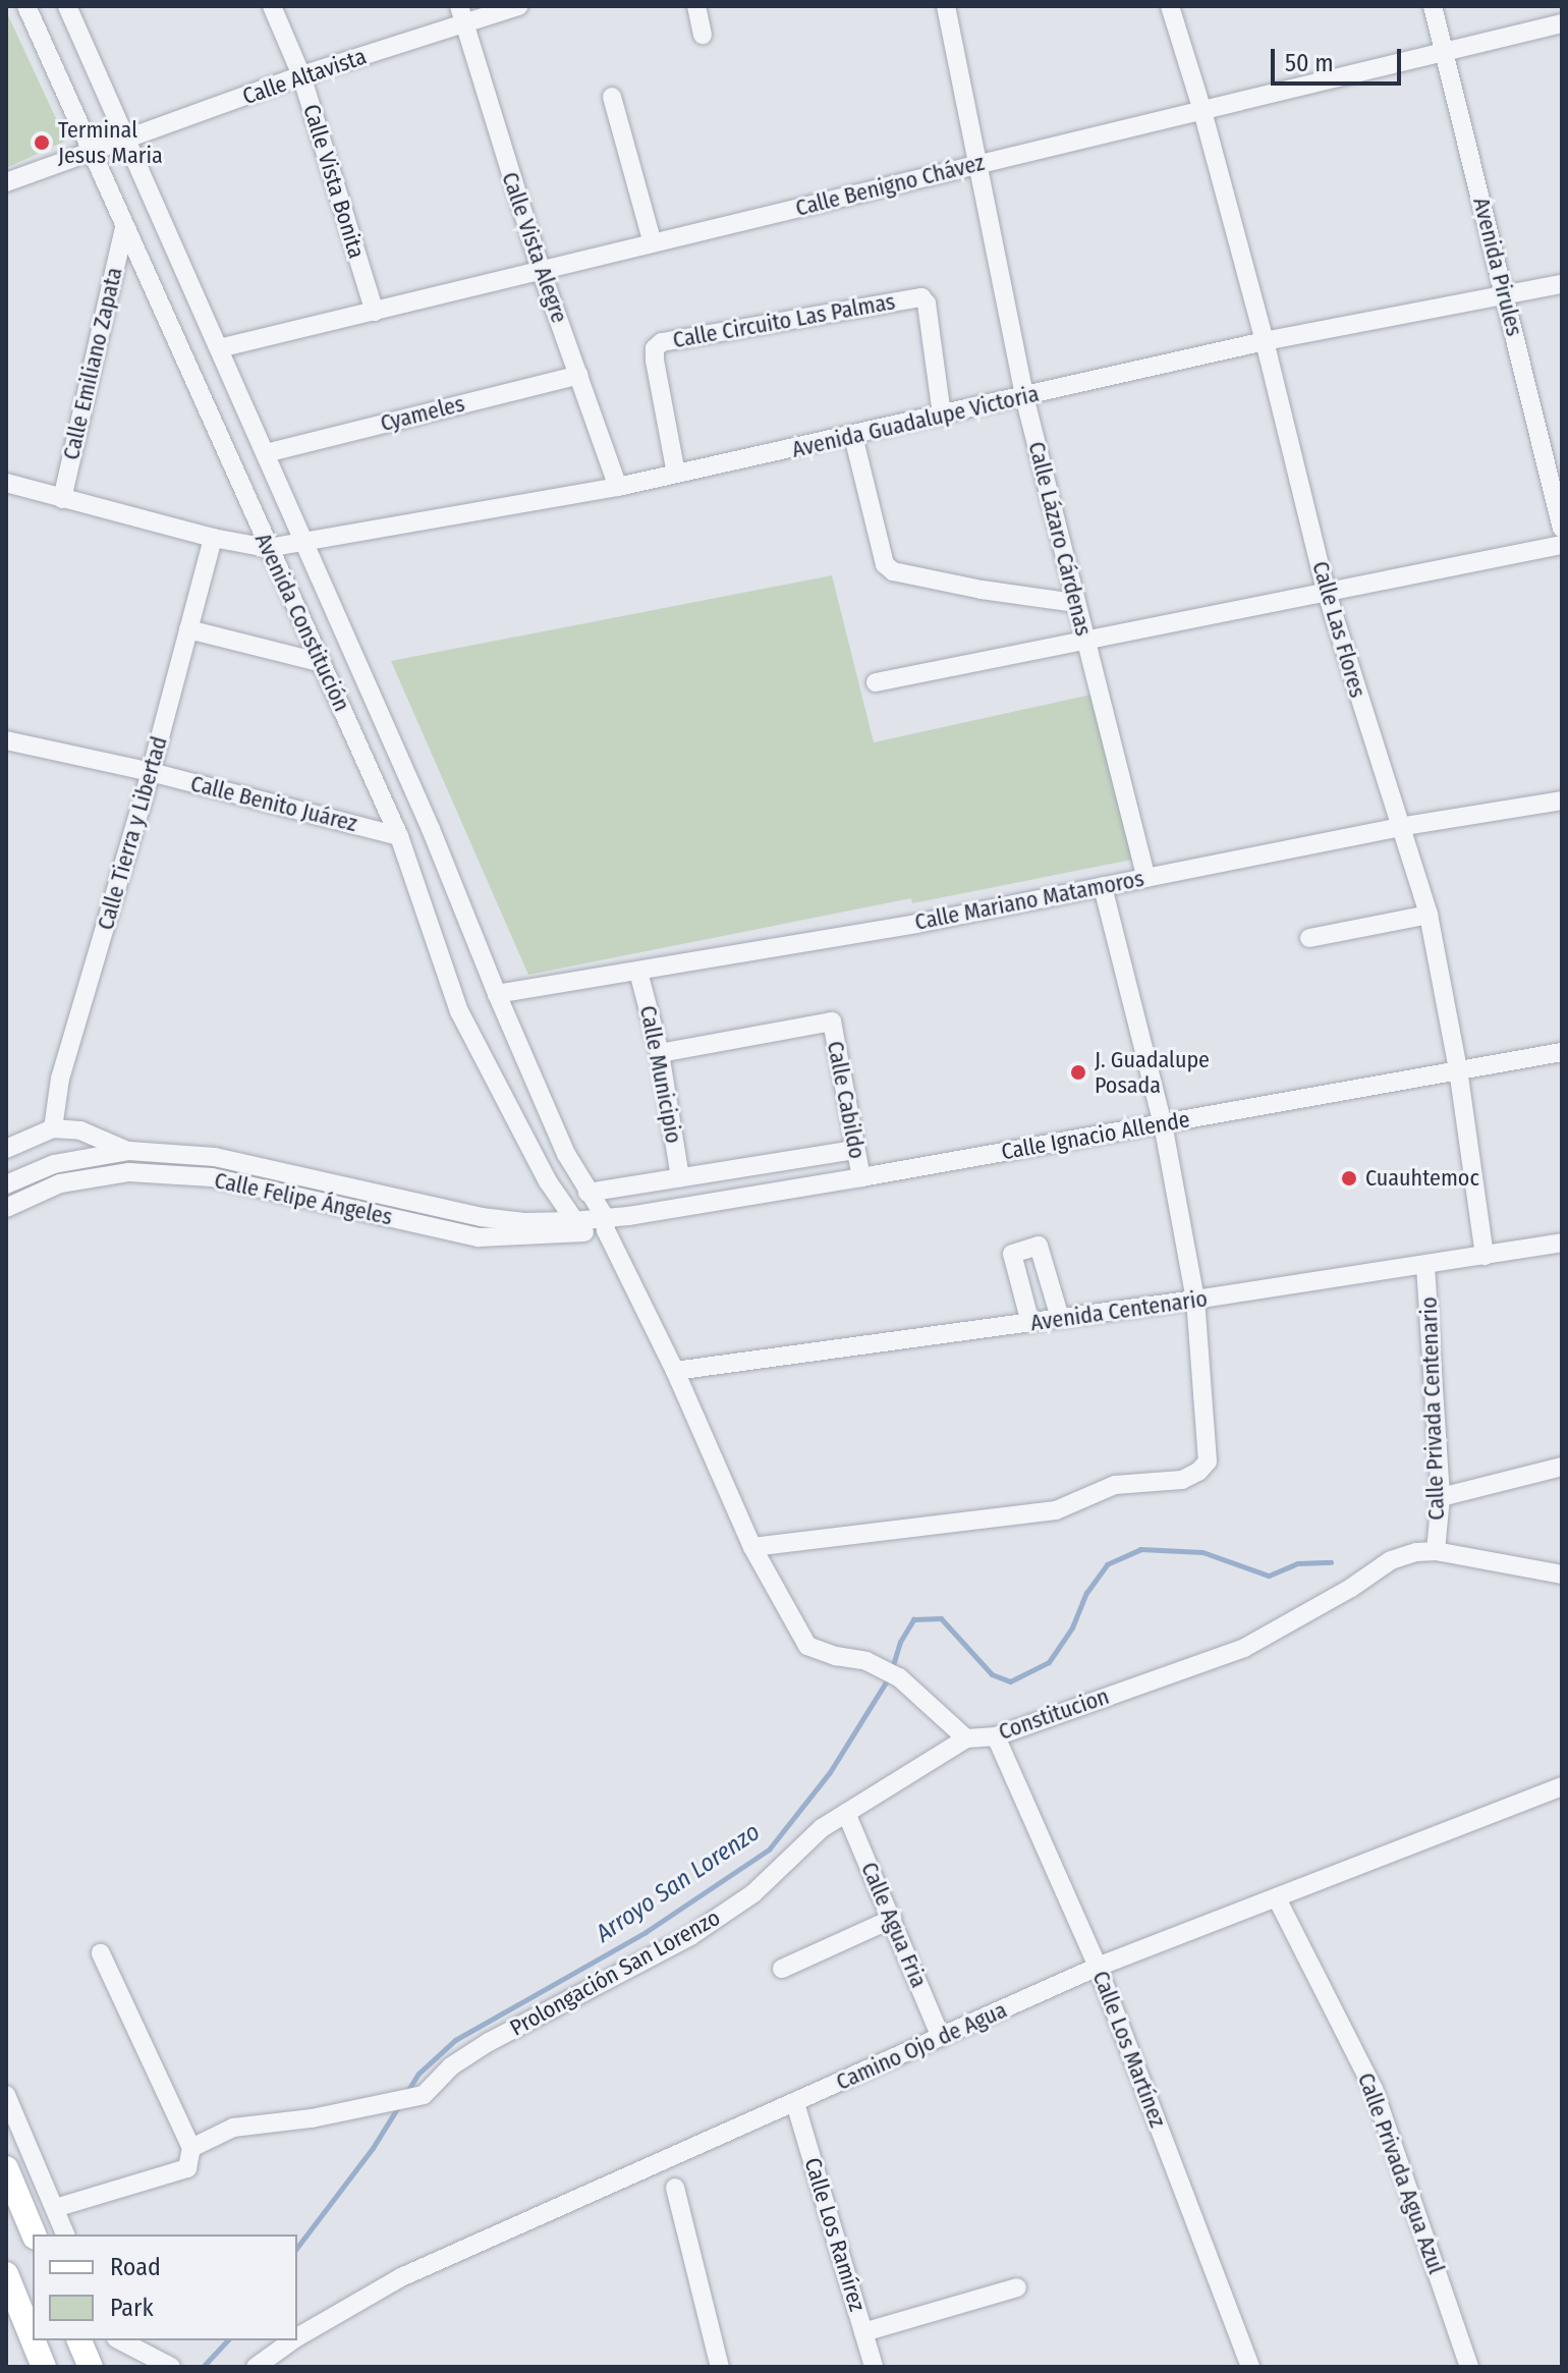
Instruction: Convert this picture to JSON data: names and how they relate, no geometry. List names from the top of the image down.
{
  "streets": {
    "street": [
      "Calle Altavista",
      "Calle Vista Bonita",
      "Calle Benigno Chávez",
      "Calle Vista Alegre",
      "Avenida Pirules",
      "Calle Circuito Las Palmas",
      "Calle Emiliano Zapata",
      "Cyameles",
      "Avenida Guadalupe Victoria",
      "Calle Lázaro Cárdenas",
      "Avenida Constitución",
      "Calle Las Flores",
      "Calle Benito Juárez",
      "Calle Tierra y Libertad",
      "Calle Mariano Matamoros",
      "Calle Municipio",
      "Calle Cabildo",
      "Calle Ignacio Allende",
      "Calle Felipe Ángeles",
      "Avenida Centenario",
      "Calle Privada Centenario",
      "Constitucion",
      "Calle Agua Fria",
      "Prolongación San Lorenzo",
      "Camino Ojo de Agua",
      "Calle Los Martínez",
      "Calle Privada Agua Azul",
      "Calle Los Ramírez"
    ]
  },
  "crossings": [
    ["Calle Altavista", "Calle Vista Bonita"],
    ["Calle Altavista", "Calle Vista Alegre"],
    ["Calle Altavista", "Avenida Constitución"],
    ["Calle Vista Bonita", "Calle Benigno Chávez"],
    ["Calle Benigno Chávez", "Calle Vista Alegre"],
    ["Calle Benigno Chávez", "Avenida Pirules"],
    ["Calle Benigno Chávez", "Calle Lázaro Cárdenas"],
    ["Calle Benigno Chávez", "Avenida Constitución"],
    ["Calle Benigno Chávez", "Calle Las Flores"],
    ["Calle Vista Alegre", "Cyameles"],
    ["Calle Vista Alegre", "Avenida Guadalupe Victoria"],
    ["Avenida Pirules", "Avenida Guadalupe Victoria"],
    ["Calle Circuito Las Palmas", "Avenida Guadalupe Victoria"],
    ["Calle Emiliano Zapata", "Avenida Guadalupe Victoria"],
    ["Calle Emiliano Zapata", "Avenida Constitución"],
    ["Cyameles", "Avenida Constitución"],
    ["Avenida Guadalupe Victoria", "Calle Lázaro Cárdenas"],
    ["Avenida Guadalupe Victoria", "Avenida Constitución"],
    ["Avenida Guadalupe Victoria", "Calle Las Flores"],
    ["Avenida Guadalupe Victoria", "Calle Tierra y Libertad"],
    ["Calle Lázaro Cárdenas", "Calle Mariano Matamoros"],
    ["Avenida Constitución", "Calle Benito Juárez"],
    ["Avenida Constitución", "Calle Mariano Matamoros"],
    ["Avenida Constitución", "Calle Ignacio Allende"],
    ["Avenida Constitución", "Calle Felipe Ángeles"],
    ["Avenida Constitución", "Constitucion"],
    ["Calle Las Flores", "Calle Mariano Matamoros"],
    ["Calle Las Flores", "Calle Ignacio Allende"],
    ["Calle Las Flores", "Avenida Centenario"],
    ["Calle Benito Juárez", "Calle Tierra y Libertad"],
    ["Calle Mariano Matamoros", "Calle Municipio"],
    ["Calle Municipio", "Calle Cabildo"],
    ["Calle Cabildo", "Calle Ignacio Allende"],
    ["Calle Ignacio Allende", "Calle Felipe Ángeles"],
    ["Calle Ignacio Allende", "Constitucion"],
    ["Calle Felipe Ángeles", "Constitucion"],
    ["Avenida Centenario", "Calle Privada Centenario"],
    ["Avenida Centenario", "Constitucion"],
    ["Calle Privada Centenario", "Constitucion"],
    ["Constitucion", "Prolongación San Lorenzo"],
    ["Constitucion", "Calle Los Martínez"],
    ["Calle Agua Fria", "Prolongación San Lorenzo"],
    ["Calle Agua Fria", "Camino Ojo de Agua"],
    ["Camino Ojo de Agua", "Calle Los Martínez"],
    ["Camino Ojo de Agua", "Calle Privada Agua Azul"],
    ["Camino Ojo de Agua", "Calle Los Ramírez"]
  ],
  "water": ["Arroyo San Lorenzo"],
  "places": ["Terminal Jesus Maria", "J. Guadalupe Posada", "Cuauhtemoc"],
  "legend": ["Road", "Park"],
  "scale_bar": "50 m"
}
